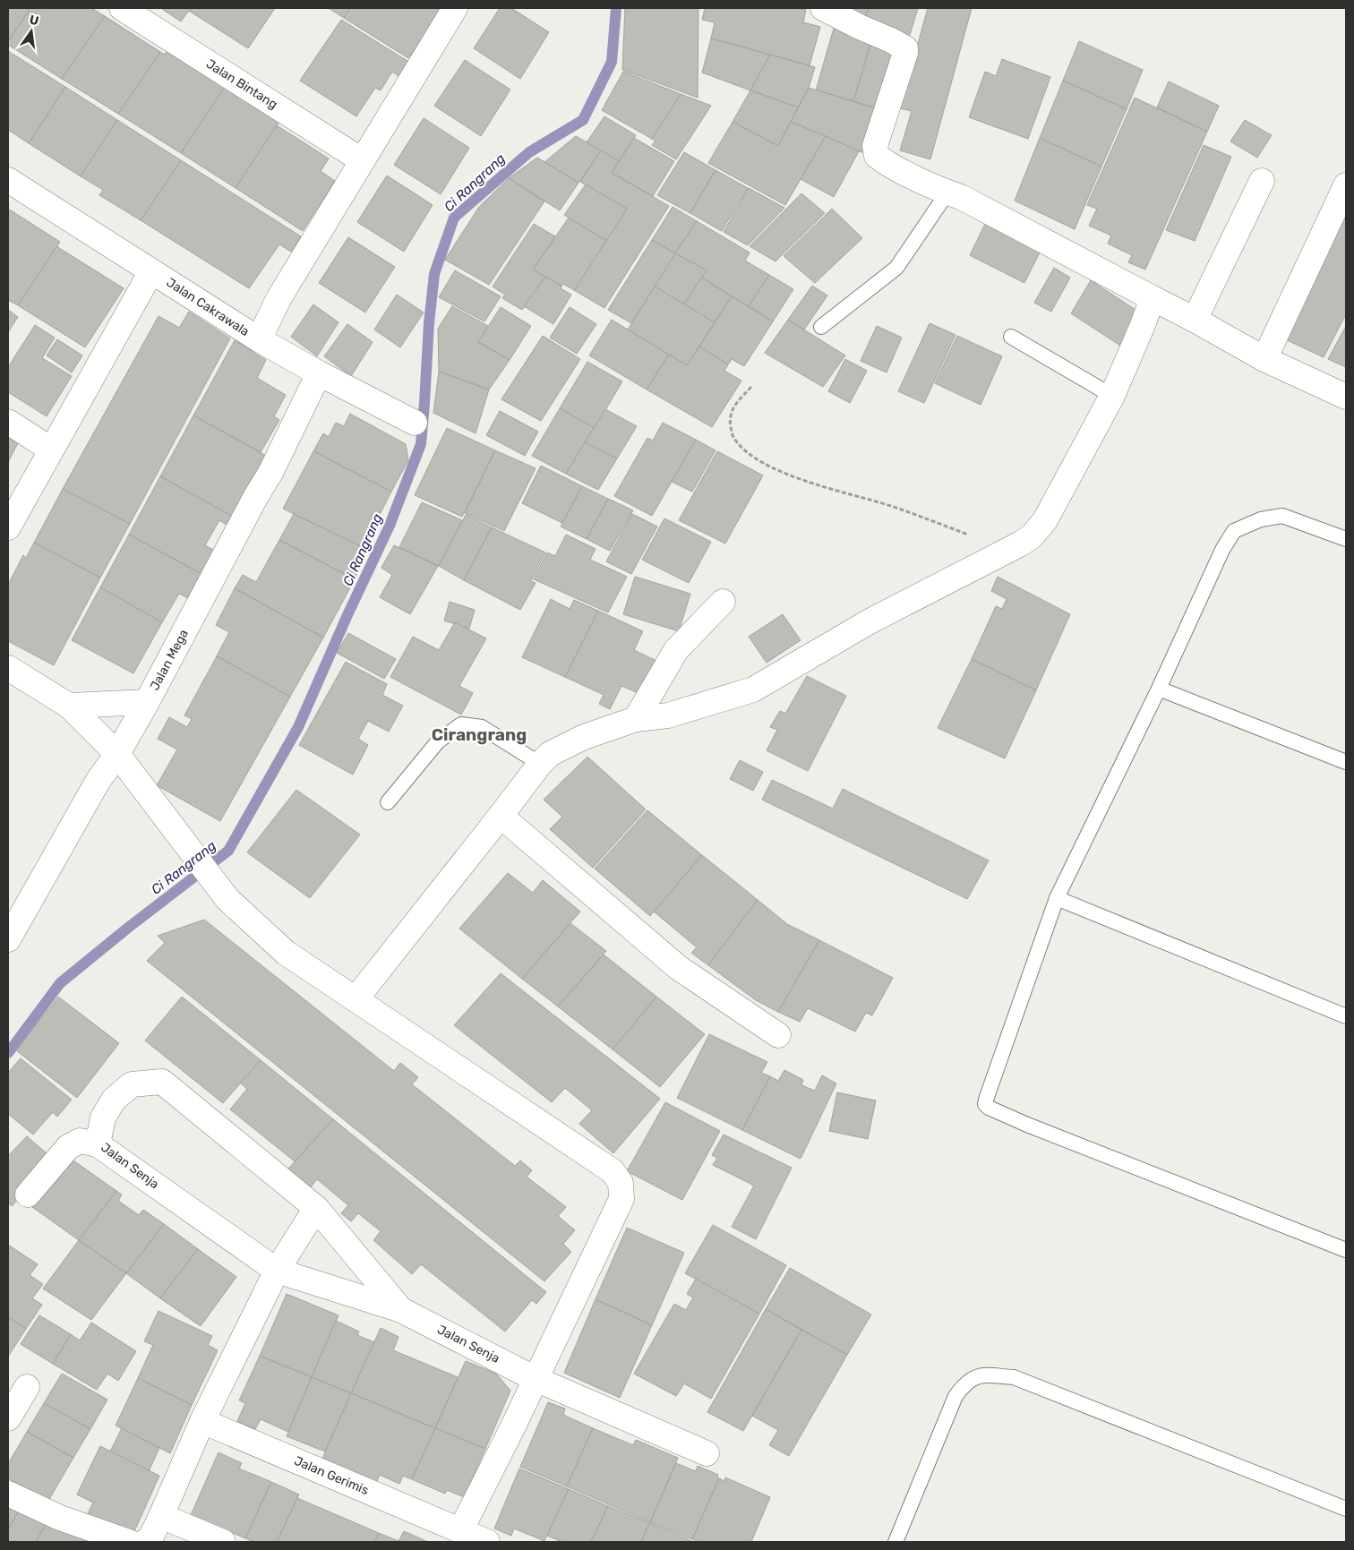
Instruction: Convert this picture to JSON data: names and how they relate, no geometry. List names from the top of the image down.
{
  "streets": {
    "street": [
      "Jalan Bintang",
      "Jalan Cakrawala",
      "Jalan Mega",
      "Jalan Senja",
      "Jalan Gerimis"
    ]
  },
  "crossings": [
    ["Jalan Cakrawala", "Jalan Mega"]
  ],
  "districts": ["Cirangrang"],
  "water": ["Ci Rangrang"],
  "north": "top"
}
